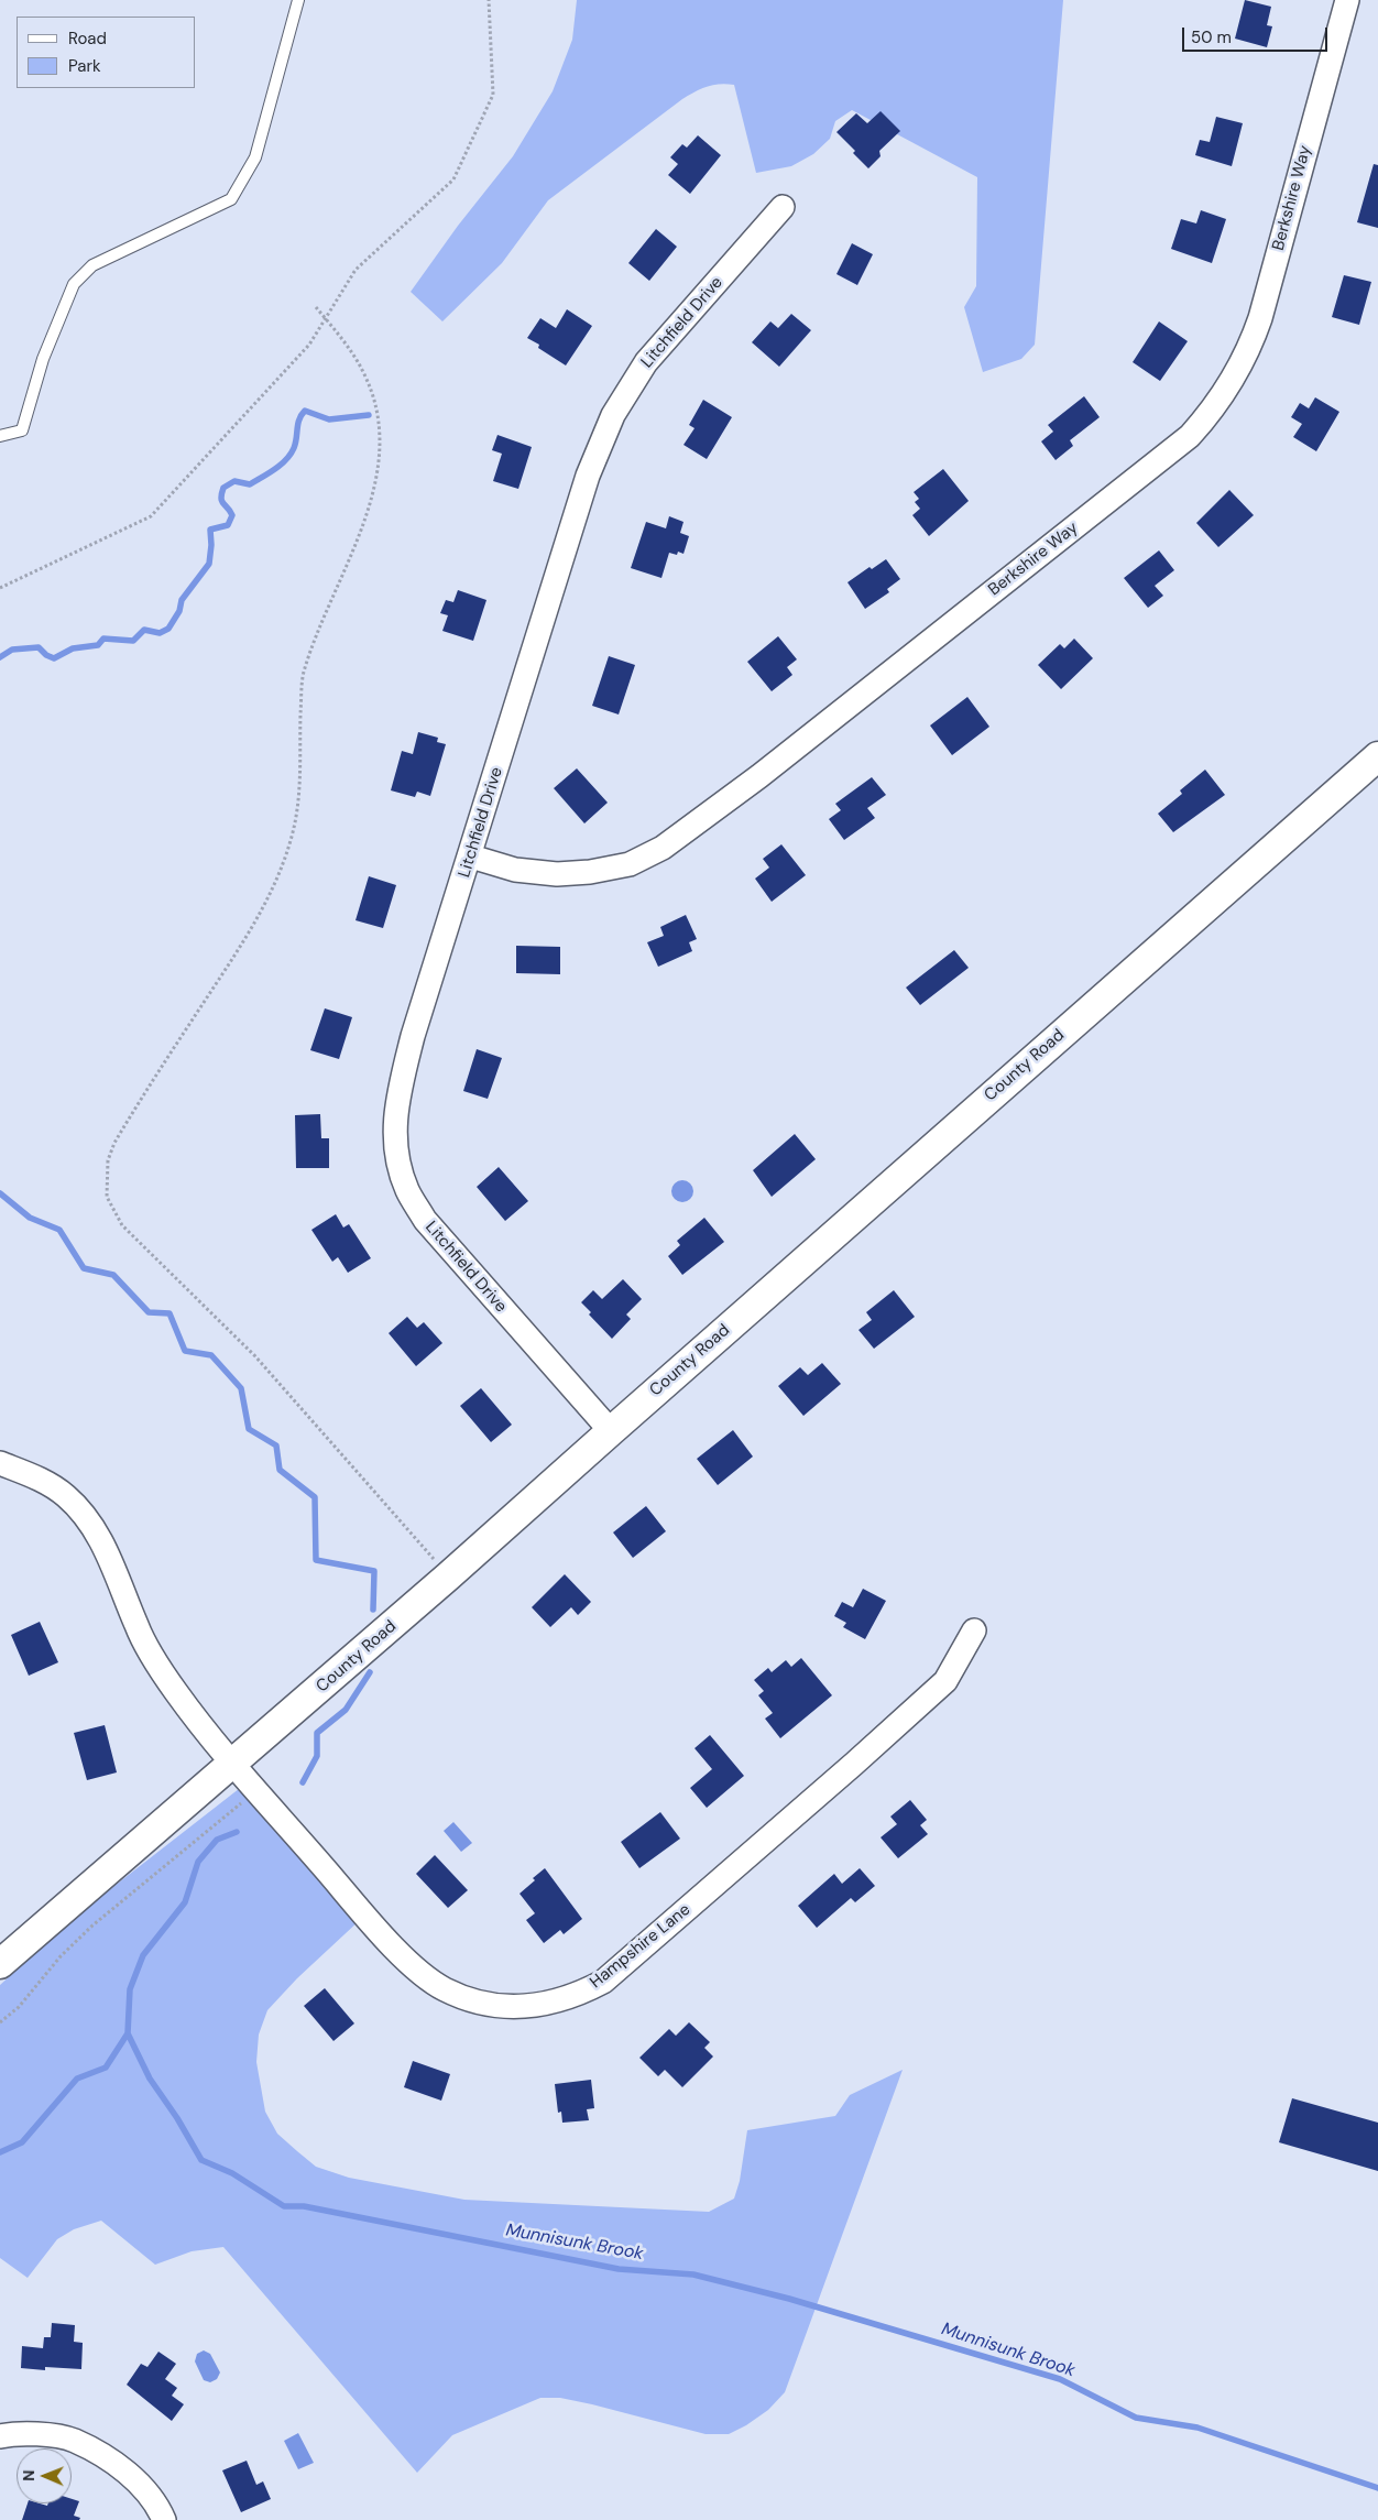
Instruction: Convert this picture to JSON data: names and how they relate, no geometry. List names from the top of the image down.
{
  "streets": {
    "street": [
      "Berkshire Way",
      "Litchfield Drive",
      "County Road",
      "Hampshire Lane"
    ]
  },
  "crossings": [
    ["Berkshire Way", "Litchfield Drive"],
    ["Litchfield Drive", "County Road"],
    ["County Road", "Hampshire Lane"]
  ],
  "water": ["Munnisunk Brook"],
  "legend": ["Road", "Park"],
  "scale_bar": "50 m",
  "north": "left"
}
